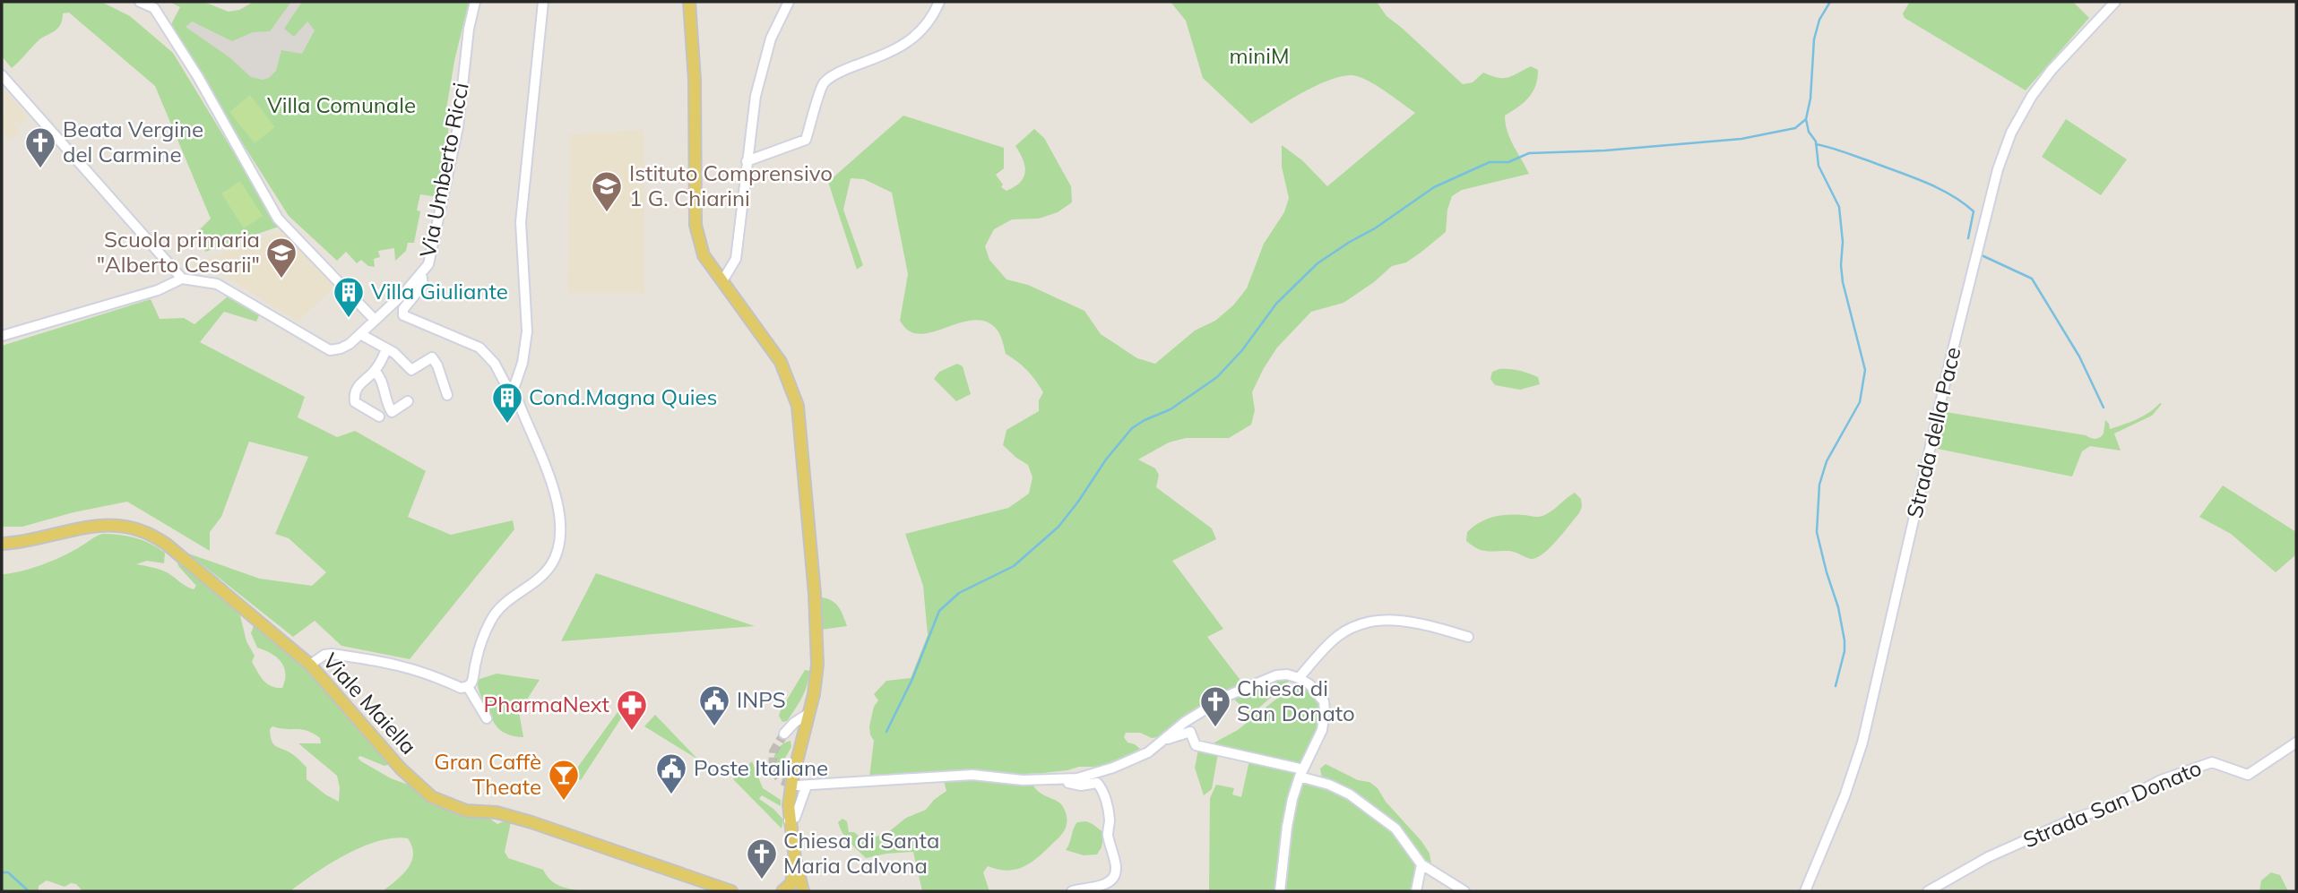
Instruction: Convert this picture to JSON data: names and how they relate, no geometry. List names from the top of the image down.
{
  "streets": {
    "main road": ["Viale Maiella"],
    "street": ["Via Umberto Ricci", "Strada della Pace", "Strada San Donato"]
  },
  "parks": ["miniM", "Villa Comunale"],
  "places": {
    "church": ["Beata Vergine del Carmine", "Chiesa di San Donato", "Chiesa di Santa Maria Calvona"],
    "school or university": ["Istituto Comprensivo 1 G. Chiarini", "Scuola primaria \"Alberto Cesarii\""],
    "building": ["Villa Giuliante", "Cond.Magna Quies"],
    "public building": ["INPS", "Poste Italiane"],
    "pharmacy": ["PharmaNext"],
    "bar": ["Gran Caffè Theate"]
  }
}
